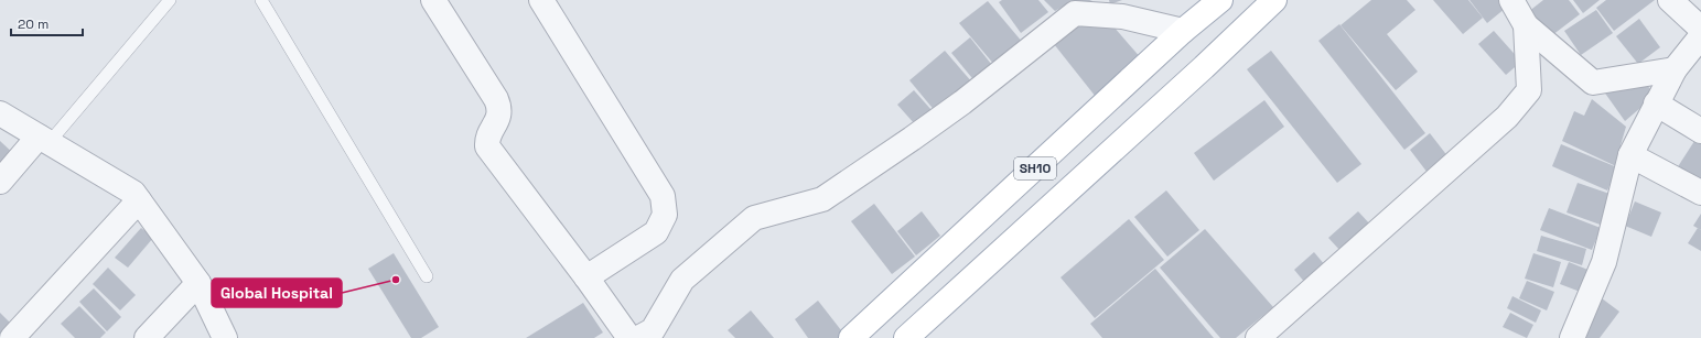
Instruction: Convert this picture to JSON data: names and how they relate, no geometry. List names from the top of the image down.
{
  "streets": {
    "main road": ["SH10"]
  },
  "places": ["Global Hospital"],
  "scale_bar": "20 m"
}
